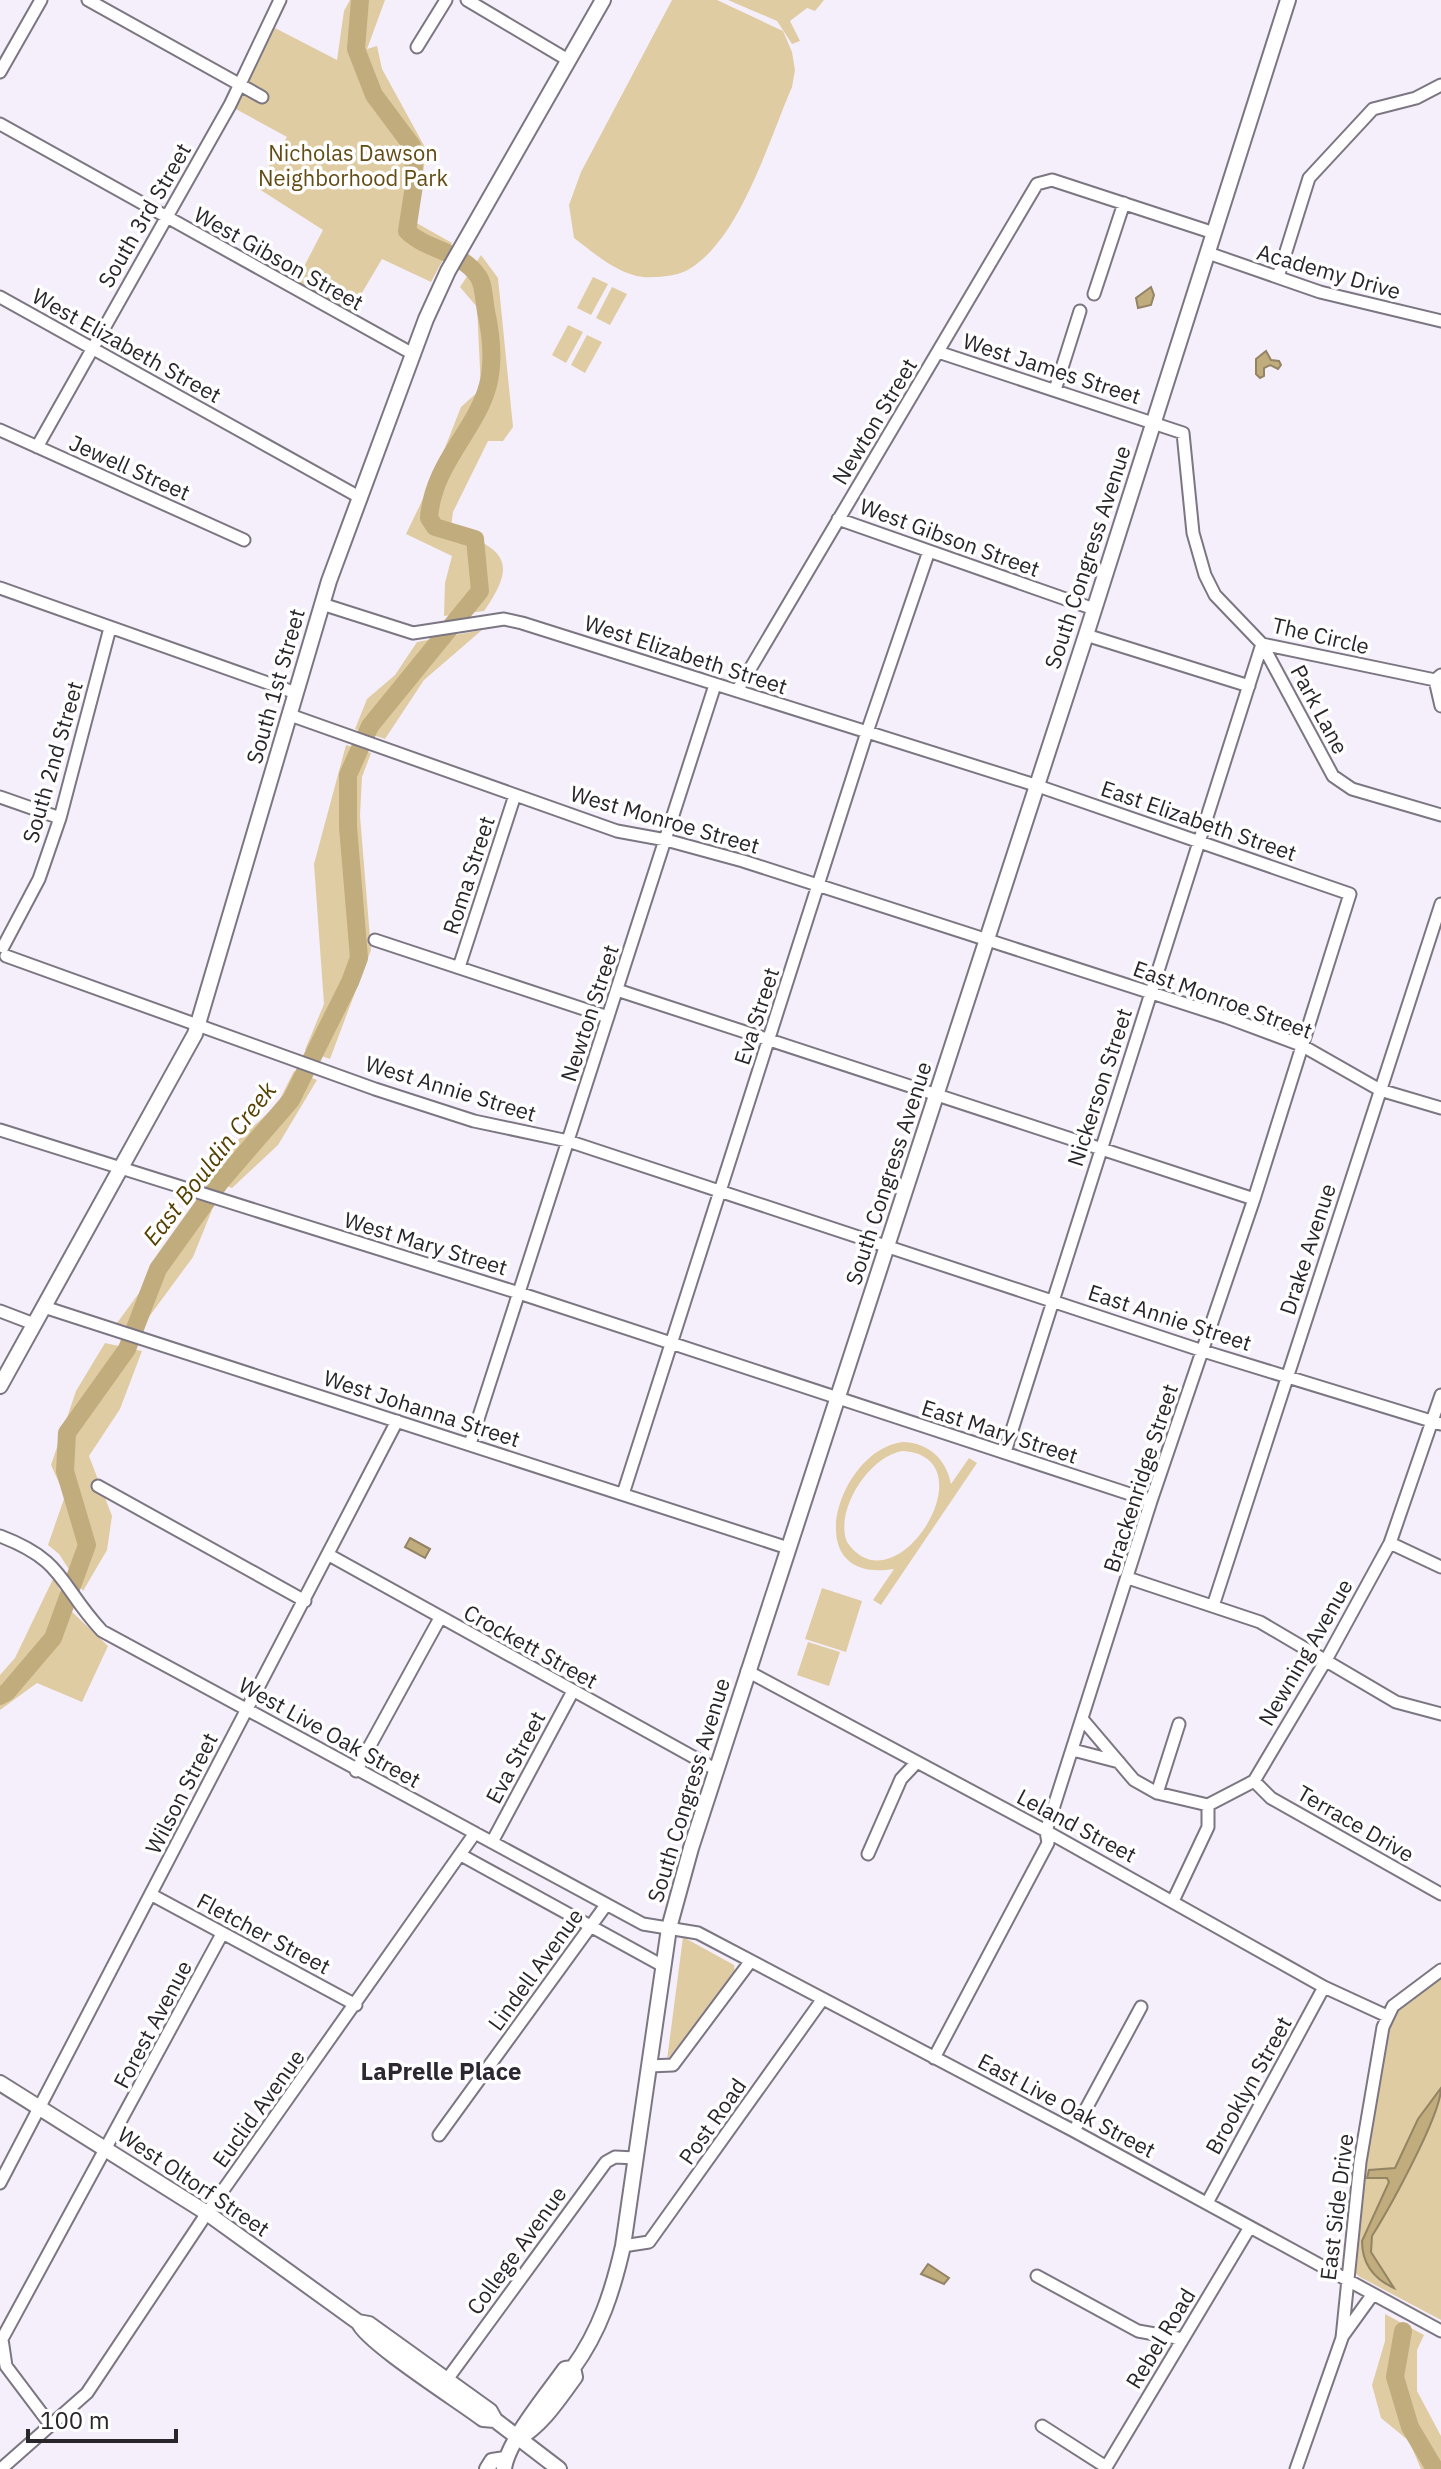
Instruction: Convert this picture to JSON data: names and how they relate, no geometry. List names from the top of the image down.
{
  "streets": {
    "main road": ["South Congress Avenue", "South 1st Street", "West Oltorf Street"],
    "street": [
      "South 3rd Street",
      "West Gibson Street",
      "Academy Drive",
      "West Elizabeth Street",
      "West James Street",
      "Newton Street",
      "Jewell Street",
      "The Circle",
      "Park Lane",
      "South 2nd Street",
      "West Monroe Street",
      "East Elizabeth Street",
      "Roma Street",
      "East Monroe Street",
      "Eva Street",
      "Nickerson Street",
      "West Annie Street",
      "West Mary Street",
      "Drake Avenue",
      "East Annie Street",
      "West Johanna Street",
      "East Mary Street",
      "Brackenridge Street",
      "Crockett Street",
      "Newning Avenue",
      "West Live Oak Street",
      "Wilson Street",
      "Terrace Drive",
      "Leland Street",
      "Fletcher Street",
      "Lindell Avenue",
      "Forest Avenue",
      "Brooklyn Street",
      "East Live Oak Street",
      "Euclid Avenue",
      "Post Road",
      "East Side Drive",
      "College Avenue",
      "Rebel Road"
    ]
  },
  "crossings": [
    ["South 3rd Street", "West Gibson Street"],
    ["South 3rd Street", "West Elizabeth Street"],
    ["South 3rd Street", "Jewell Street"],
    ["West Gibson Street", "Newton Street"],
    ["West Gibson Street", "South Congress Avenue"],
    ["West Gibson Street", "South 1st Street"],
    ["West Gibson Street", "Eva Street"],
    ["Academy Drive", "South Congress Avenue"],
    ["West Elizabeth Street", "Newton Street"],
    ["West Elizabeth Street", "South Congress Avenue"],
    ["West Elizabeth Street", "South 1st Street"],
    ["West Elizabeth Street", "East Elizabeth Street"],
    ["West Elizabeth Street", "Eva Street"],
    ["West James Street", "Newton Street"],
    ["West James Street", "South Congress Avenue"],
    ["West James Street", "The Circle"],
    ["Newton Street", "West Monroe Street"],
    ["Newton Street", "West Annie Street"],
    ["Newton Street", "West Mary Street"],
    ["Newton Street", "West Johanna Street"],
    ["South Congress Avenue", "The Circle"],
    ["South Congress Avenue", "West Monroe Street"],
    ["South Congress Avenue", "East Elizabeth Street"],
    ["South Congress Avenue", "East Monroe Street"],
    ["South Congress Avenue", "West Annie Street"],
    ["South Congress Avenue", "West Mary Street"],
    ["South Congress Avenue", "East Annie Street"],
    ["South Congress Avenue", "West Johanna Street"],
    ["South Congress Avenue", "East Mary Street"],
    ["South Congress Avenue", "Crockett Street"],
    ["South Congress Avenue", "West Live Oak Street"],
    ["South Congress Avenue", "Leland Street"],
    ["South Congress Avenue", "East Live Oak Street"],
    ["South Congress Avenue", "Post Road"],
    ["South Congress Avenue", "West Oltorf Street"],
    ["South Congress Avenue", "College Avenue"],
    ["The Circle", "Park Lane"],
    ["The Circle", "Nickerson Street"],
    ["South 1st Street", "West Monroe Street"],
    ["South 1st Street", "West Annie Street"],
    ["South 1st Street", "West Mary Street"],
    ["South 1st Street", "West Johanna Street"],
    ["Park Lane", "Nickerson Street"],
    ["South 2nd Street", "West Annie Street"],
    ["West Monroe Street", "Roma Street"],
    ["West Monroe Street", "East Monroe Street"],
    ["West Monroe Street", "Eva Street"],
    ["East Elizabeth Street", "Nickerson Street"],
    ["East Elizabeth Street", "Brackenridge Street"],
    ["East Monroe Street", "Nickerson Street"],
    ["East Monroe Street", "Drake Avenue"],
    ["East Monroe Street", "Brackenridge Street"],
    ["Eva Street", "West Annie Street"],
    ["Eva Street", "West Mary Street"],
    ["Eva Street", "West Johanna Street"],
    ["Eva Street", "Crockett Street"],
    ["Eva Street", "West Live Oak Street"],
    ["Nickerson Street", "East Annie Street"],
    ["Nickerson Street", "East Mary Street"],
    ["West Annie Street", "East Annie Street"],
    ["West Mary Street", "East Mary Street"],
    ["Drake Avenue", "East Annie Street"],
    ["East Annie Street", "Brackenridge Street"],
    ["East Annie Street", "Newning Avenue"],
    ["West Johanna Street", "Wilson Street"],
    ["East Mary Street", "Brackenridge Street"],
    ["Brackenridge Street", "Leland Street"],
    ["Brackenridge Street", "East Live Oak Street"],
    ["Crockett Street", "Wilson Street"],
    ["Newning Avenue", "Terrace Drive"],
    ["West Live Oak Street", "Wilson Street"],
    ["West Live Oak Street", "Lindell Avenue"],
    ["West Live Oak Street", "East Live Oak Street"],
    ["West Live Oak Street", "Euclid Avenue"],
    ["Wilson Street", "Fletcher Street"],
    ["Wilson Street", "West Oltorf Street"],
    ["Leland Street", "Brooklyn Street"],
    ["Leland Street", "East Side Drive"],
    ["Fletcher Street", "Forest Avenue"],
    ["Fletcher Street", "Euclid Avenue"],
    ["Forest Avenue", "Euclid Avenue"],
    ["Forest Avenue", "West Oltorf Street"],
    ["Brooklyn Street", "East Live Oak Street"],
    ["East Live Oak Street", "Post Road"],
    ["East Live Oak Street", "East Side Drive"],
    ["East Live Oak Street", "Rebel Road"],
    ["Euclid Avenue", "West Oltorf Street"],
    ["West Oltorf Street", "College Avenue"]
  ],
  "districts": ["LaPrelle Place"],
  "water": ["East Bouldin Creek"],
  "parks": ["Nicholas Dawson Neighborhood Park"],
  "scale_bar": "100 m"
}
